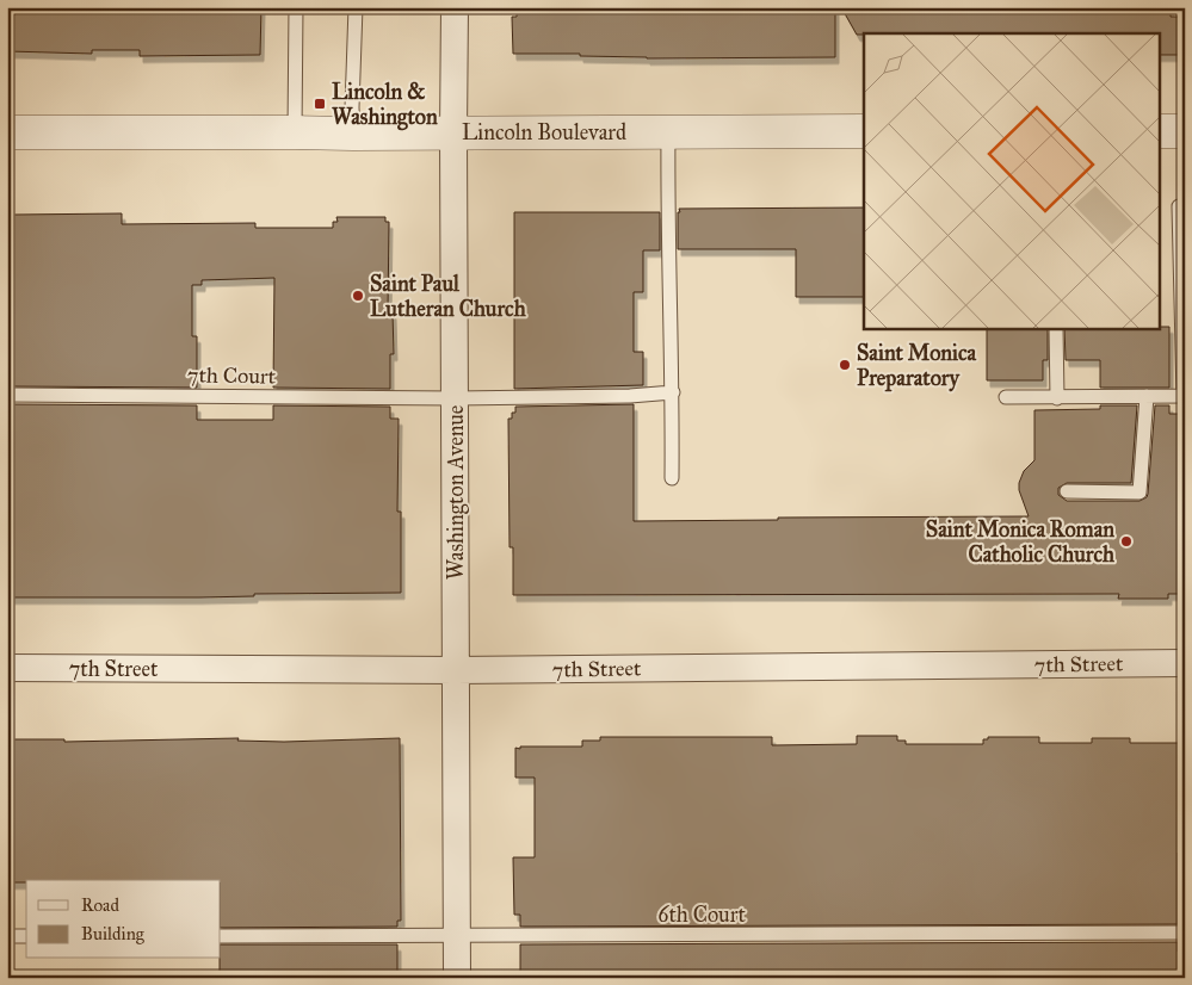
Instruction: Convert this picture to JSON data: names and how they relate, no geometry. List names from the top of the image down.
{
  "streets": {
    "street": ["Lincoln Boulevard", "Washington Avenue", "7th Street"],
    "lane": ["7th Court", "6th Court"]
  },
  "crossings": [
    ["Lincoln Boulevard", "Washington Avenue"],
    ["7th Court", "Washington Avenue"],
    ["Washington Avenue", "7th Street"],
    ["Washington Avenue", "6th Court"]
  ],
  "places": {
    "transit": ["Lincoln & Washington"],
    "other": ["Saint Paul Lutheran Church", "Saint Monica Preparatory", "Saint Monica Roman Catholic Church"]
  },
  "legend": ["Road", "Building"]
}
